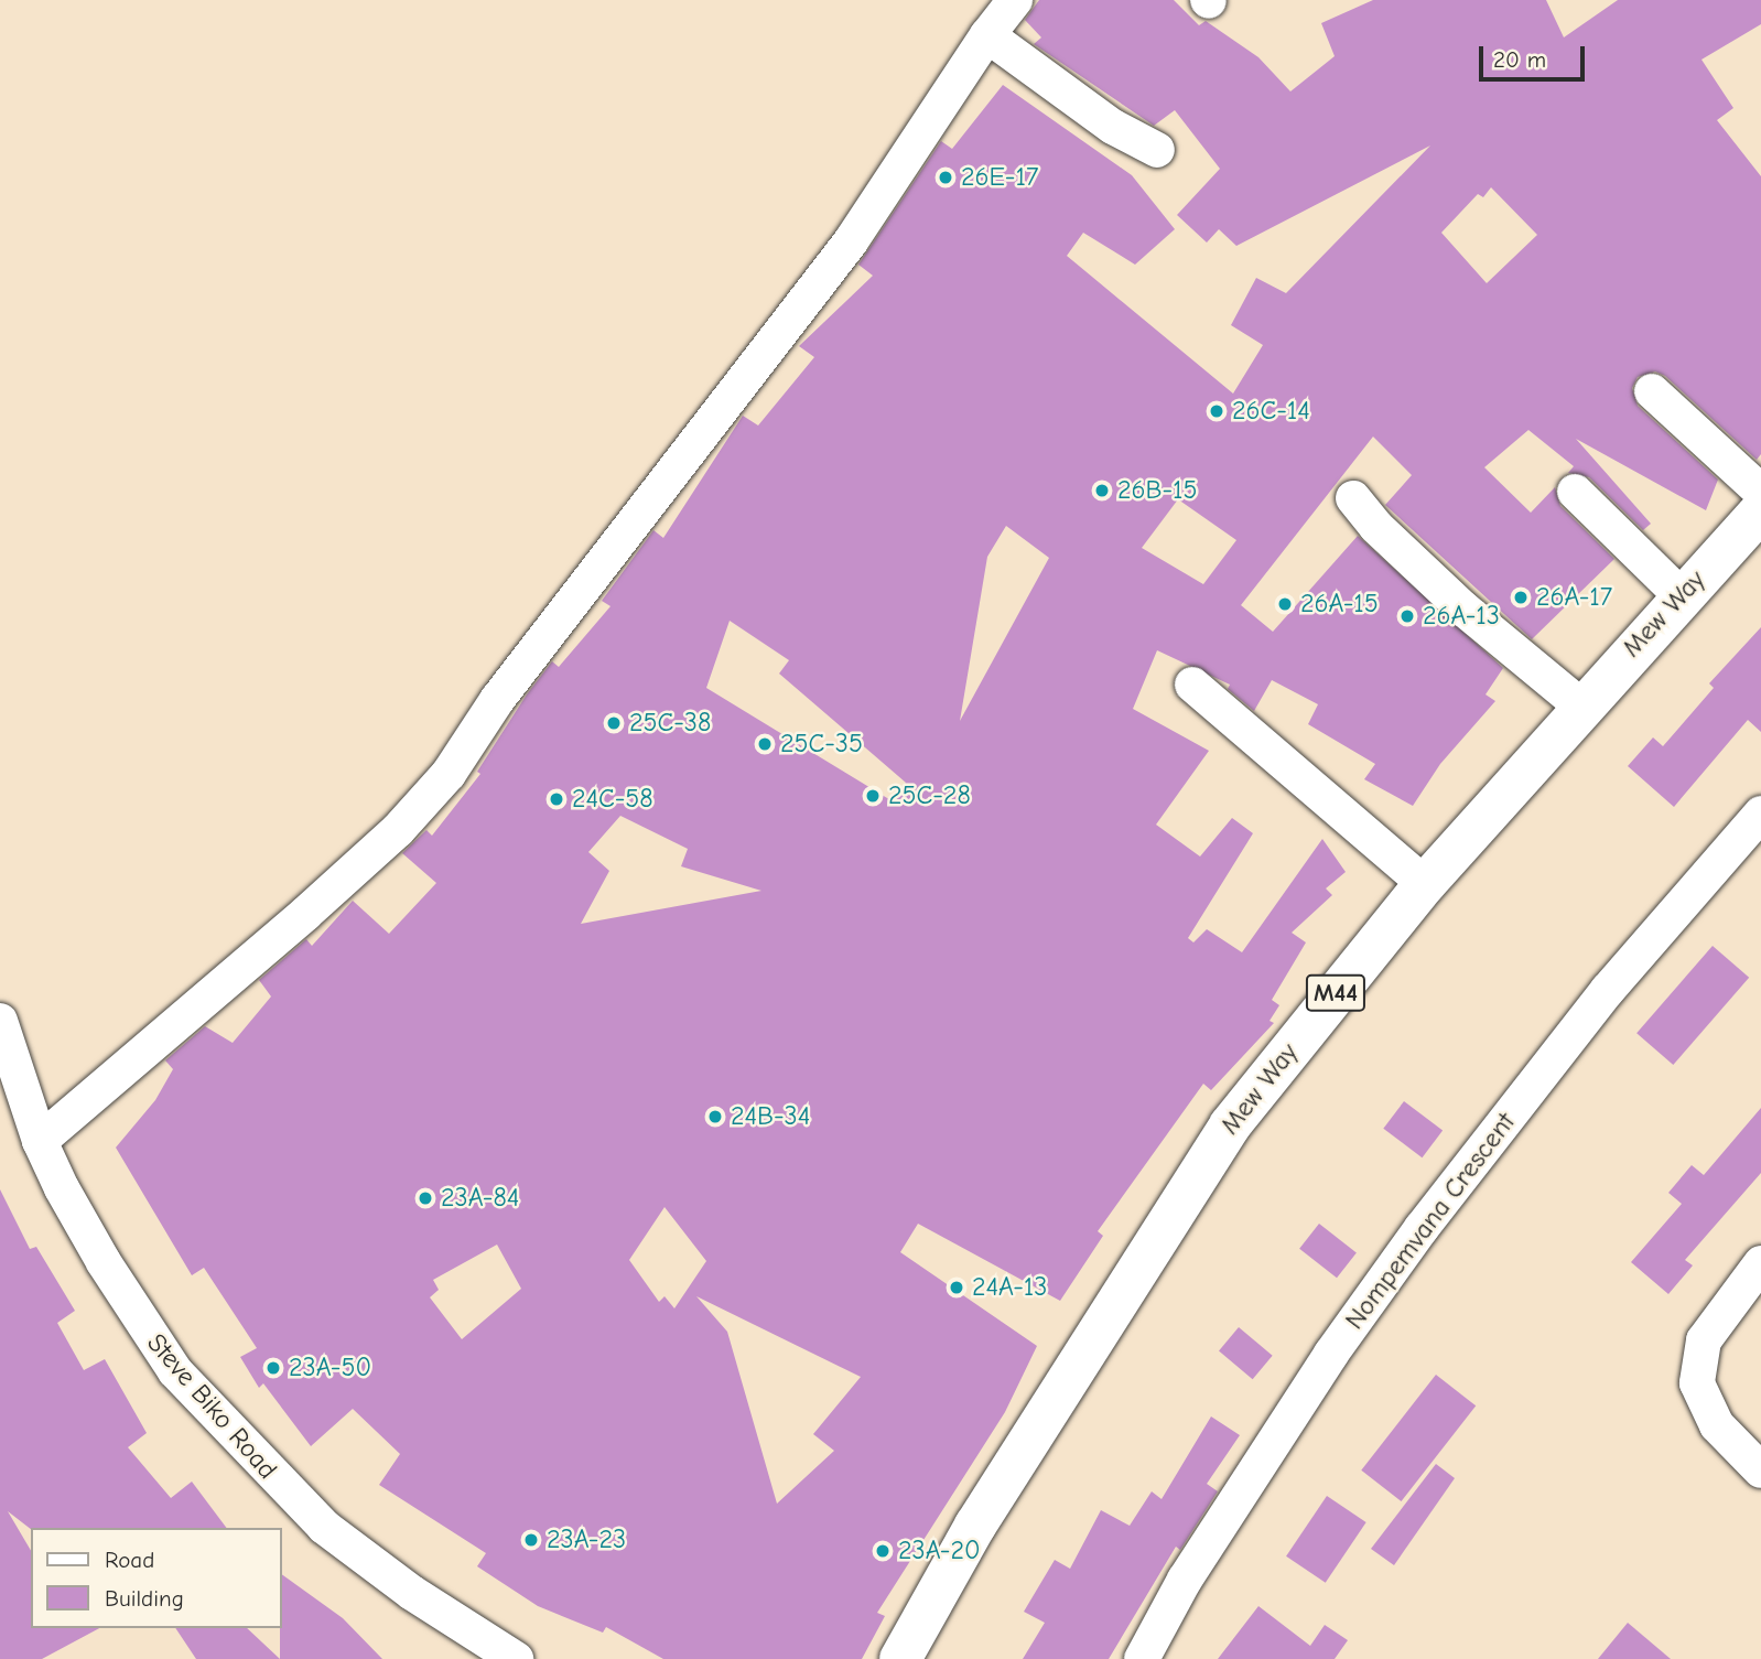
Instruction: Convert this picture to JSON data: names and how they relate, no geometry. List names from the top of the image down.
{
  "streets": {
    "main road": ["Mew Way", "M44"],
    "street": ["Nompemvana Crescent", "Steve Biko Road"]
  },
  "places": [
    "26E-17",
    "26C-14",
    "26B-15",
    "26A-17",
    "26A-15",
    "26A-13",
    "25C-38",
    "25C-35",
    "25C-28",
    "24C-58",
    "24B-34",
    "23A-84",
    "24A-13",
    "23A-50",
    "23A-23",
    "23A-20"
  ],
  "legend": ["Road", "Building"],
  "scale_bar": "20 m"
}
